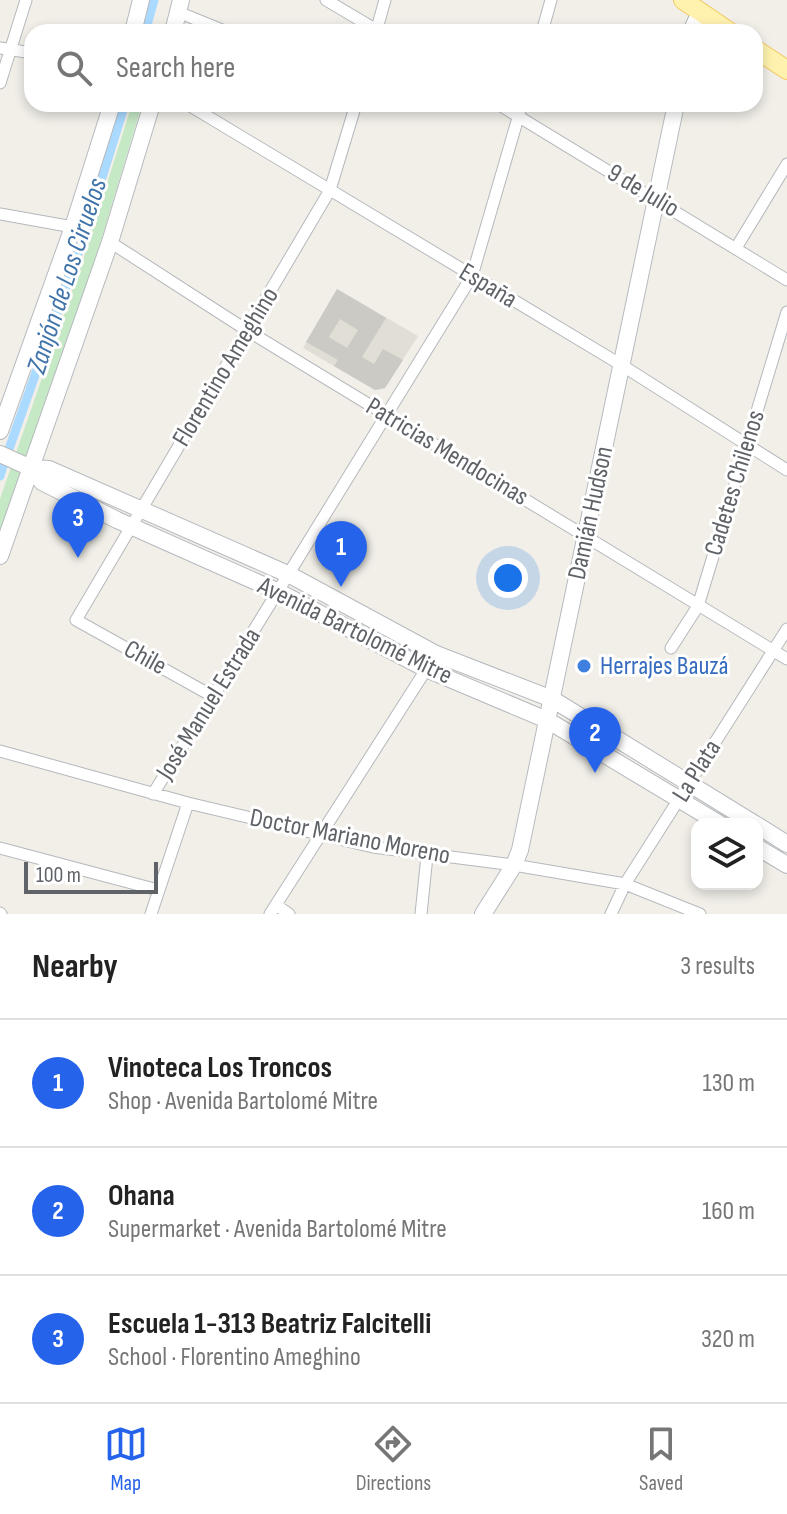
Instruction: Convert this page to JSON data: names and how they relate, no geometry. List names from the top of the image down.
{
  "streets": {
    "street": [
      "9 de Julio",
      "España",
      "Florentino Ameghino",
      "Patricias Mendocinas",
      "Cadetes Chilenos",
      "Damián Hudson",
      "Avenida Bartolomé Mitre",
      "Chile",
      "José Manuel Estrada",
      "La Plata",
      "Doctor Mariano Moreno"
    ]
  },
  "crossings": [
    ["9 de Julio", "Damián Hudson"],
    ["9 de Julio", "José Manuel Estrada"],
    ["España", "Florentino Ameghino"],
    ["España", "Cadetes Chilenos"],
    ["España", "Damián Hudson"],
    ["España", "José Manuel Estrada"],
    ["Florentino Ameghino", "Patricias Mendocinas"],
    ["Florentino Ameghino", "Avenida Bartolomé Mitre"],
    ["Florentino Ameghino", "Chile"],
    ["Patricias Mendocinas", "Cadetes Chilenos"],
    ["Patricias Mendocinas", "Damián Hudson"],
    ["Patricias Mendocinas", "José Manuel Estrada"],
    ["Patricias Mendocinas", "La Plata"],
    ["Damián Hudson", "Avenida Bartolomé Mitre"],
    ["Damián Hudson", "Doctor Mariano Moreno"],
    ["Avenida Bartolomé Mitre", "José Manuel Estrada"],
    ["Avenida Bartolomé Mitre", "La Plata"],
    ["Chile", "José Manuel Estrada"],
    ["José Manuel Estrada", "Doctor Mariano Moreno"],
    ["La Plata", "Doctor Mariano Moreno"]
  ],
  "water": ["Zanjón de Los Ciruelos"],
  "places": ["Herrajes Bauzá"],
  "scale_bar": "100 m",
  "page": {
    "search": "Search here",
    "pins": ["3", "1", "2"],
    "scale": "100 m",
    "heading": ["Nearby", "3 results"],
    "list": [
      {
        "mark": "1",
        "name": "Vinoteca Los Troncos",
        "note": "Shop · Avenida Bartolomé Mitre",
        "value": "130 m"
      },
      {
        "mark": "2",
        "name": "Ohana",
        "note": "Supermarket · Avenida Bartolomé Mitre",
        "value": "160 m"
      },
      {
        "mark": "3",
        "name": "Escuela 1-313 Beatriz Falcitelli",
        "note": "School · Florentino Ameghino",
        "value": "320 m"
      }
    ],
    "nav": ["Map", "Directions", "Saved"]
  }
}
